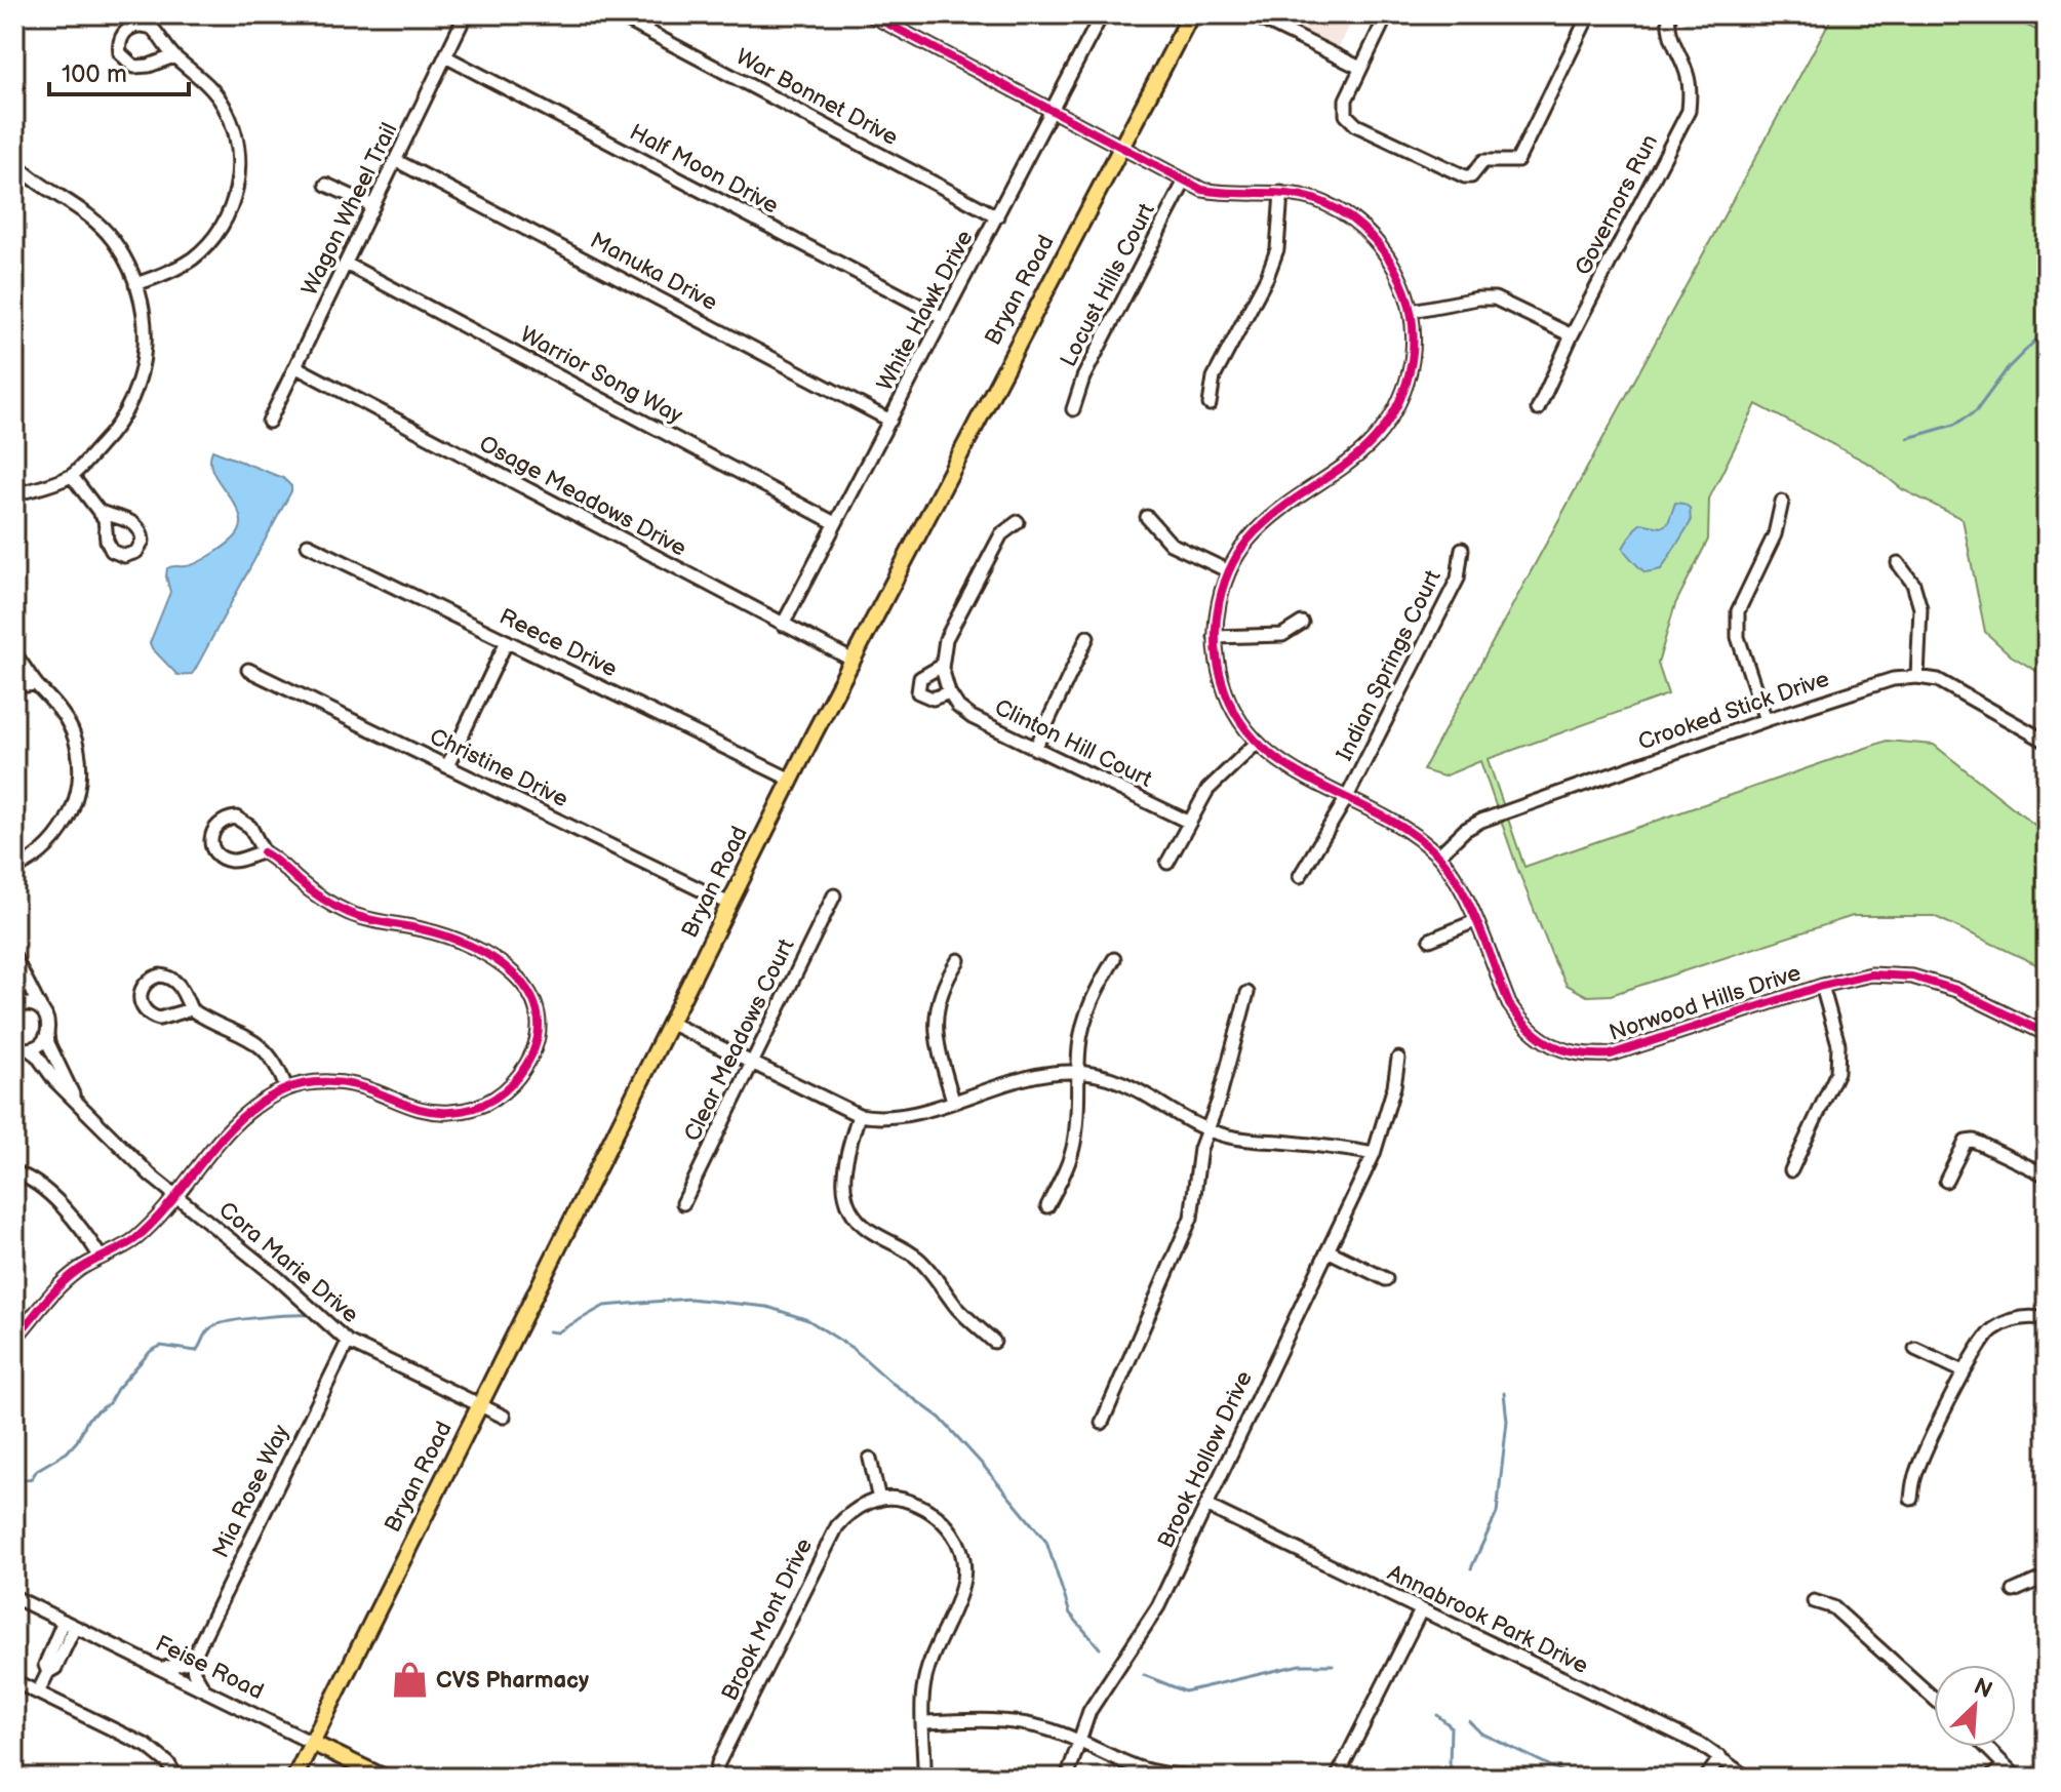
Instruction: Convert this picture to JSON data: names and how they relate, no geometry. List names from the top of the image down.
{
  "streets": {
    "main road": ["Bryan Road", "Feise Road"],
    "street": [
      "War Bonnet Drive",
      "Half Moon Drive",
      "Governors Run",
      "Wagon Wheel Trail",
      "Manuka Drive",
      "Locust Hills Court",
      "White Hawk Drive",
      "Warrior Song Way",
      "Osage Meadows Drive",
      "Reece Drive",
      "Indian Springs Court",
      "Crooked Stick Drive",
      "Clinton Hill Court",
      "Christine Drive",
      "Norwood Hills Drive",
      "Clear Meadows Court",
      "Cora Marie Drive",
      "Brook Hollow Drive",
      "Mia Rose Way",
      "Brook Mont Drive",
      "Annabrook Park Drive"
    ]
  },
  "crossings": [
    ["War Bonnet Drive", "White Hawk Drive"],
    ["Half Moon Drive", "Wagon Wheel Trail"],
    ["Half Moon Drive", "White Hawk Drive"],
    ["Wagon Wheel Trail", "Manuka Drive"],
    ["Wagon Wheel Trail", "Warrior Song Way"],
    ["Wagon Wheel Trail", "Osage Meadows Drive"],
    ["Manuka Drive", "White Hawk Drive"],
    ["Locust Hills Court", "Norwood Hills Drive"],
    ["Bryan Road", "Osage Meadows Drive"],
    ["Bryan Road", "Reece Drive"],
    ["Bryan Road", "Christine Drive"],
    ["Bryan Road", "Norwood Hills Drive"],
    ["Bryan Road", "Cora Marie Drive"],
    ["Bryan Road", "Feise Road"],
    ["White Hawk Drive", "Warrior Song Way"],
    ["White Hawk Drive", "Osage Meadows Drive"],
    ["White Hawk Drive", "Norwood Hills Drive"],
    ["Indian Springs Court", "Norwood Hills Drive"],
    ["Crooked Stick Drive", "Norwood Hills Drive"],
    ["Cora Marie Drive", "Mia Rose Way"],
    ["Brook Hollow Drive", "Annabrook Park Drive"]
  ],
  "places": {
    "shop": ["CVS Pharmacy"]
  },
  "scale_bar": "100 m",
  "north": "top right"
}
